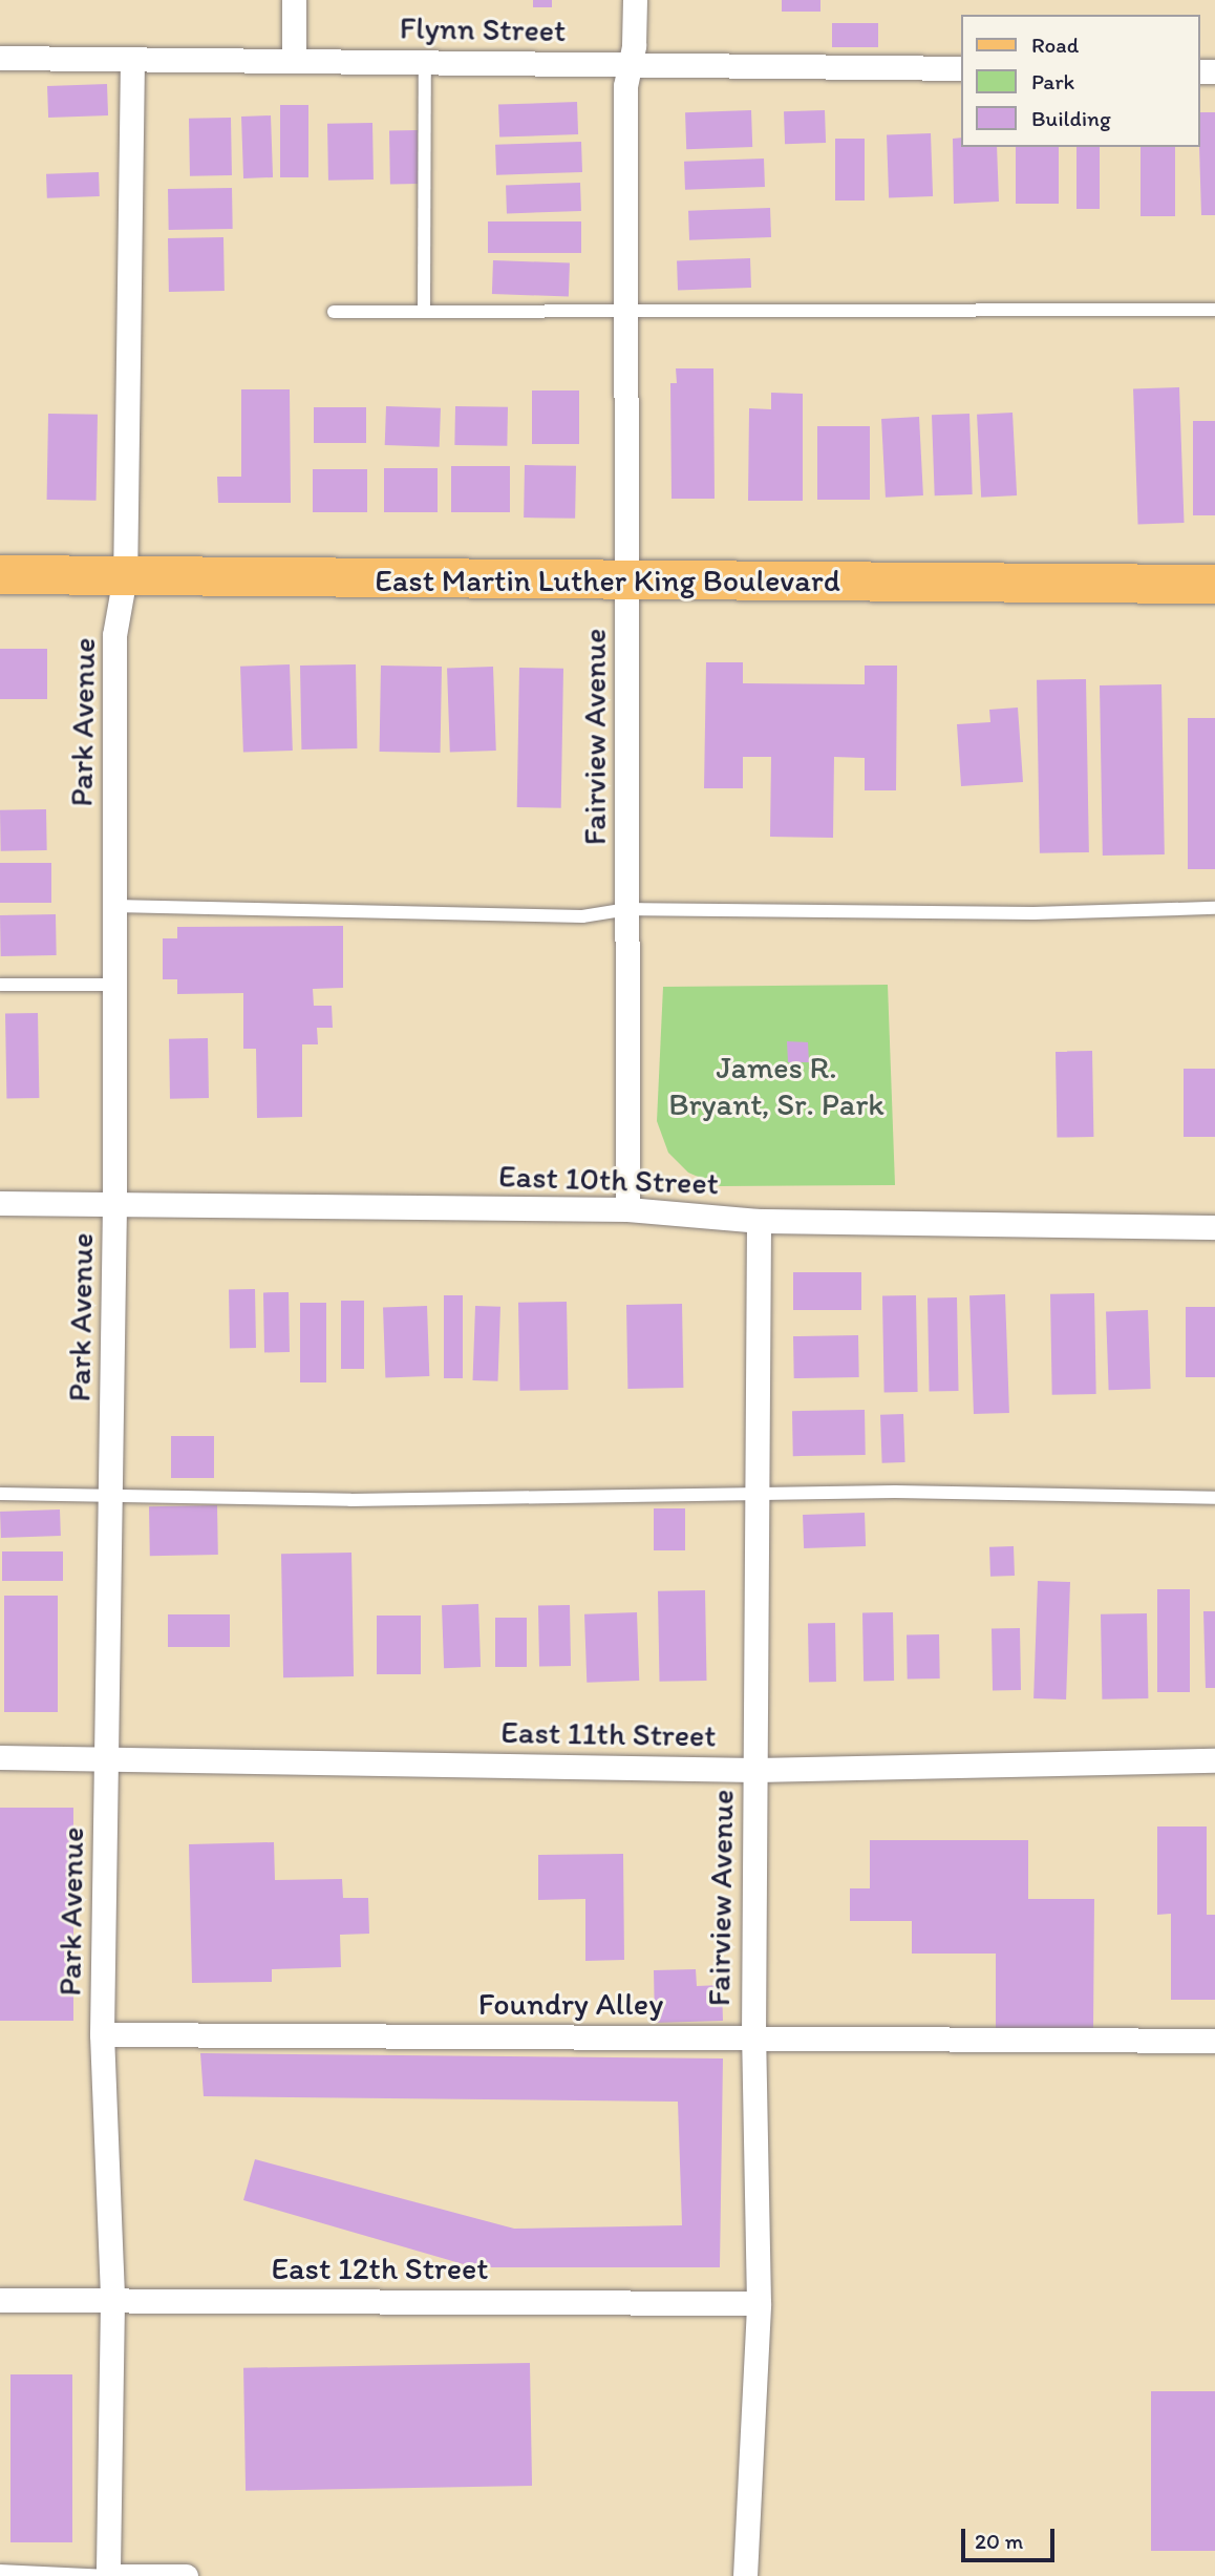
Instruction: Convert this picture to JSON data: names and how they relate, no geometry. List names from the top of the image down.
{
  "streets": {
    "main road": ["East Martin Luther King Boulevard"],
    "street": [
      "Flynn Street",
      "Park Avenue",
      "Fairview Avenue",
      "East 10th Street",
      "East 11th Street",
      "Foundry Alley",
      "East 12th Street"
    ]
  },
  "crossings": [
    ["Flynn Street", "Park Avenue"],
    ["Flynn Street", "Fairview Avenue"],
    ["East Martin Luther King Boulevard", "Park Avenue"],
    ["East Martin Luther King Boulevard", "Fairview Avenue"],
    ["Park Avenue", "East 10th Street"],
    ["Park Avenue", "East 11th Street"],
    ["Park Avenue", "Foundry Alley"],
    ["Park Avenue", "East 12th Street"],
    ["Fairview Avenue", "East 10th Street"],
    ["Fairview Avenue", "East 11th Street"],
    ["Fairview Avenue", "Foundry Alley"],
    ["Fairview Avenue", "East 12th Street"]
  ],
  "parks": ["James R. Bryant, Sr. Park"],
  "legend": ["Road", "Park", "Building"],
  "scale_bar": "20 m"
}
